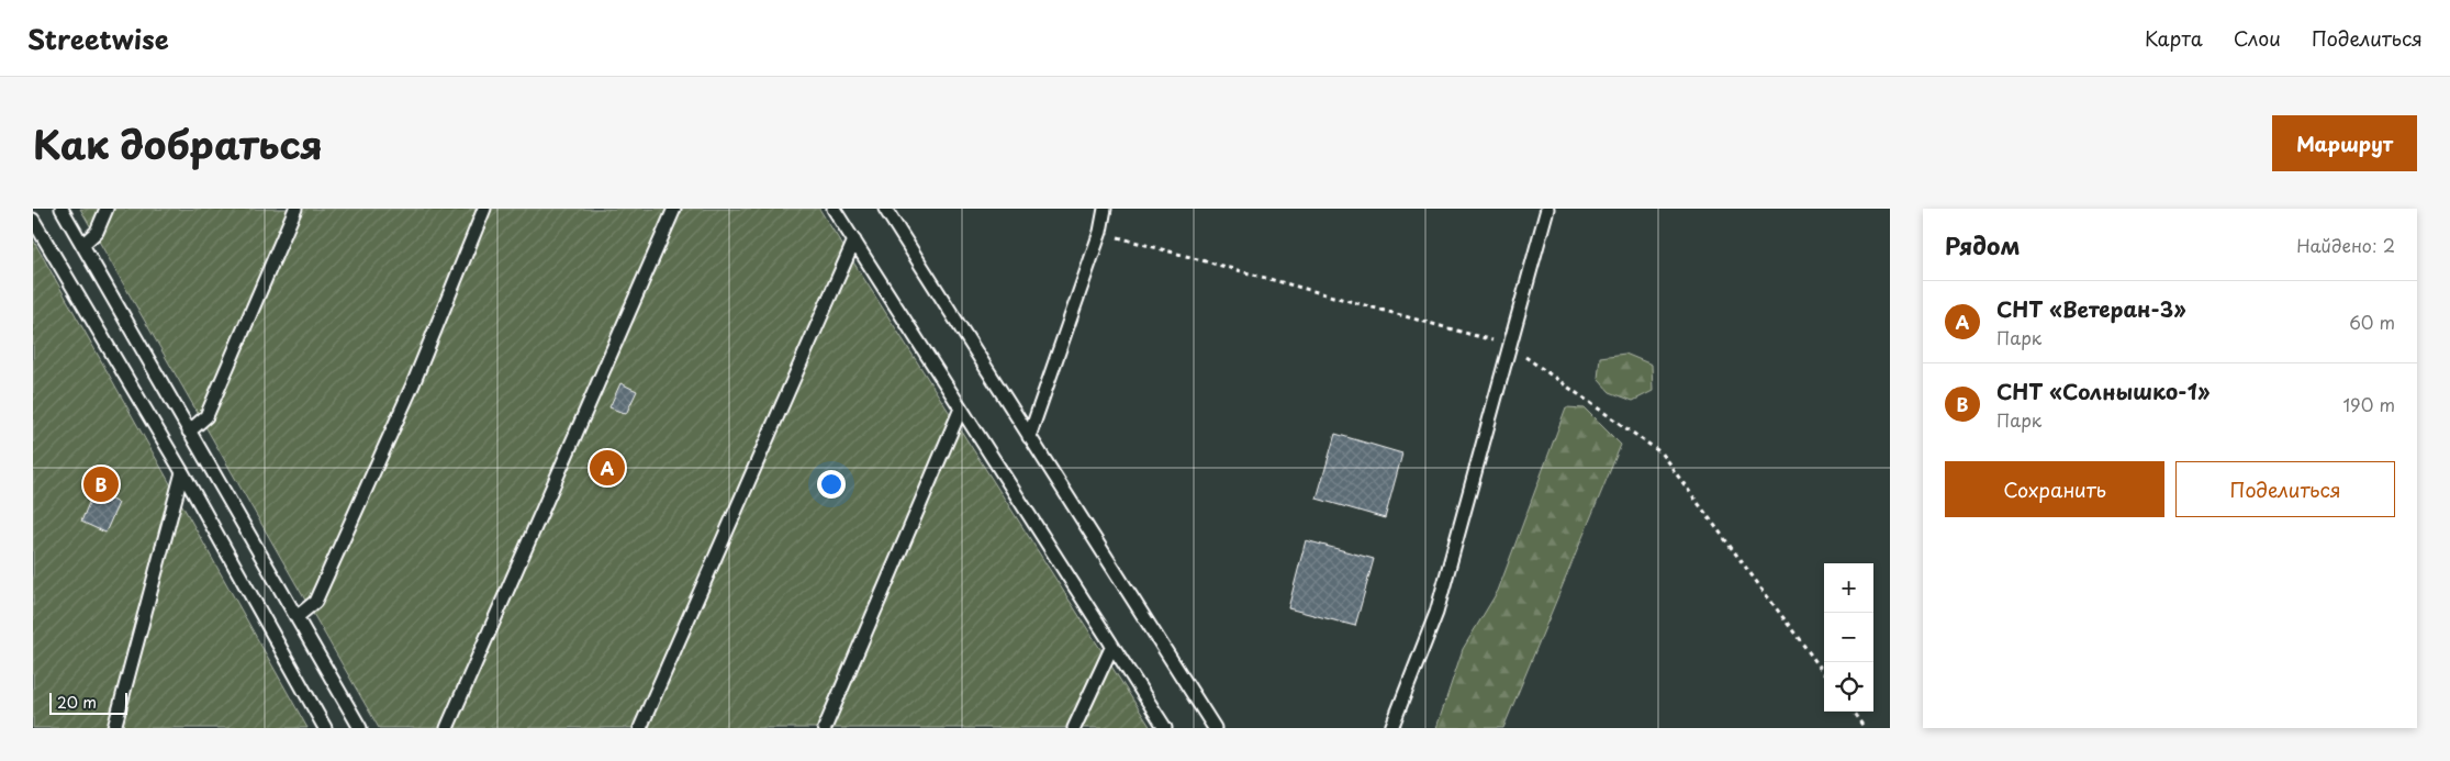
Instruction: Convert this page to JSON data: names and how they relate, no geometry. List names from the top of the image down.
{
  "scale_bar": "20 m",
  "page": {
    "header": "Streetwise",
    "nav": ["Карта", "Слои", "Поделиться"],
    "title": "Как добраться",
    "buttons": [
      "Маршрут",
      ["Сохранить", "Поделиться"]
    ],
    "heading": ["Рядом", "Найдено: 2"],
    "list": [
      {
        "mark": "A",
        "name": "СНТ «Ветеран-3»",
        "note": "Парк",
        "value": "60 m"
      },
      {
        "mark": "B",
        "name": "СНТ «Солнышко-1»",
        "note": "Парк",
        "value": "190 m"
      }
    ],
    "pins": ["A", "B"],
    "map_buttons": ["+", "−"],
    "scale": "20 m"
  }
}
